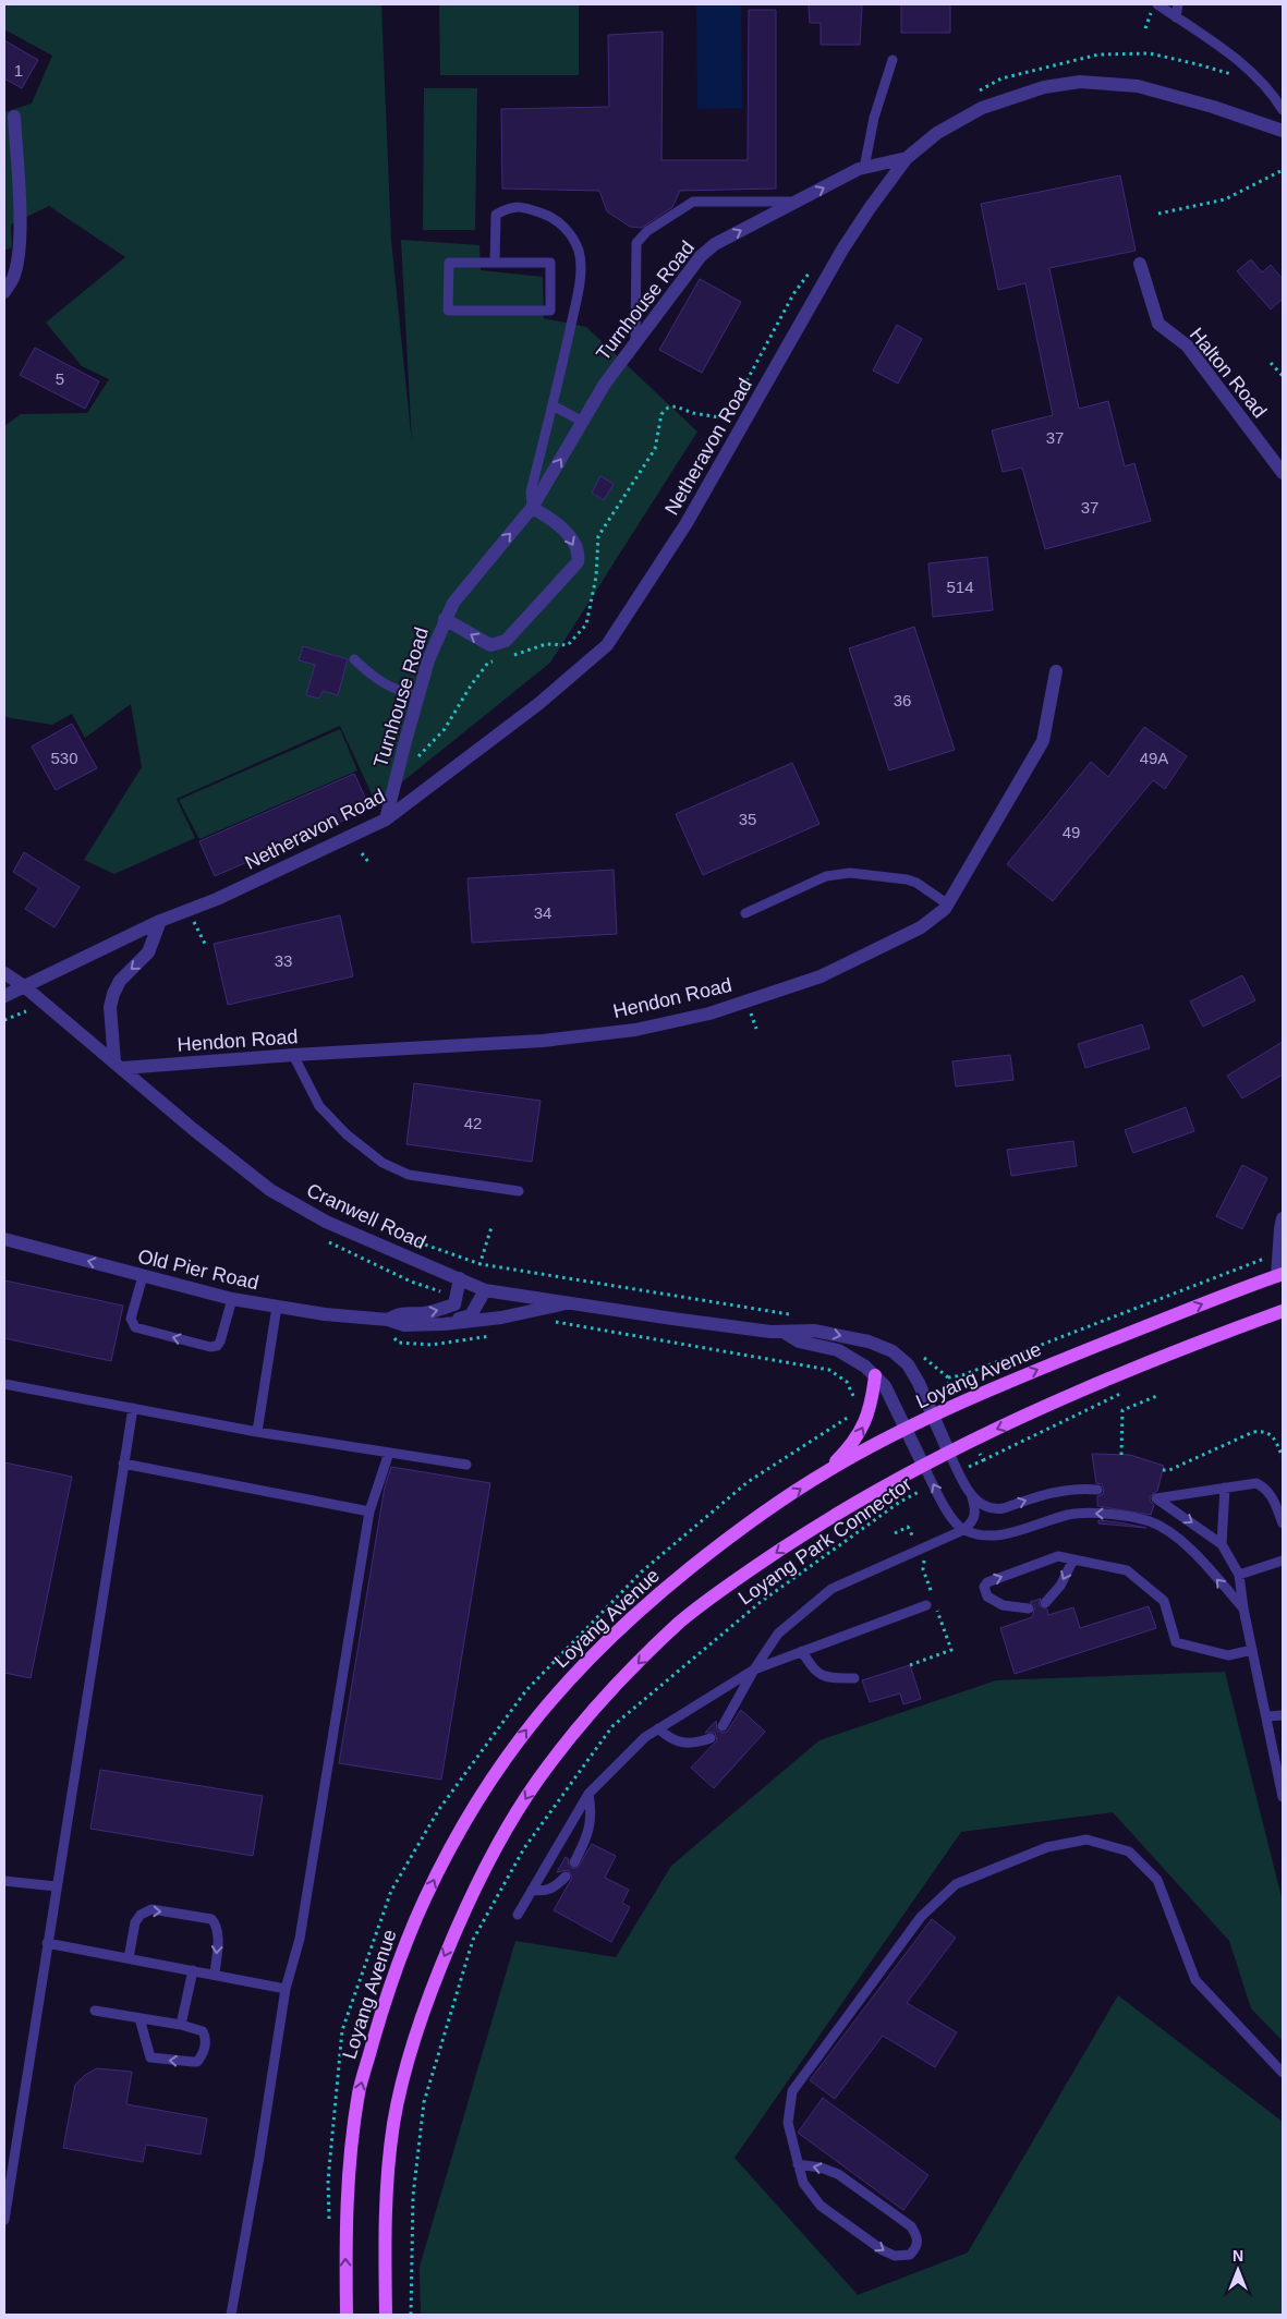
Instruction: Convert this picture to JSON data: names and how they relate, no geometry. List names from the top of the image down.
{
  "streets": {
    "main road": ["Loyang Avenue"],
    "street": [
      "Turnhouse Road",
      "Halton Road",
      "Netheravon Road",
      "Hendon Road",
      "Cranwell Road",
      "Old Pier Road"
    ],
    "path": ["Loyang Park Connector"]
  },
  "crossings": [
    ["Turnhouse Road", "Netheravon Road"],
    ["Netheravon Road", "Cranwell Road"],
    ["Hendon Road", "Cranwell Road"],
    ["Cranwell Road", "Old Pier Road"],
    ["Cranwell Road", "Loyang Avenue"],
    ["Cranwell Road", "Loyang Park Connector"]
  ],
  "house_numbers": [
    "1",
    "5",
    "37",
    "37",
    "514",
    "36",
    "530",
    "49A",
    "35",
    "49",
    "34",
    "33",
    "42"
  ],
  "north": "top"
}
